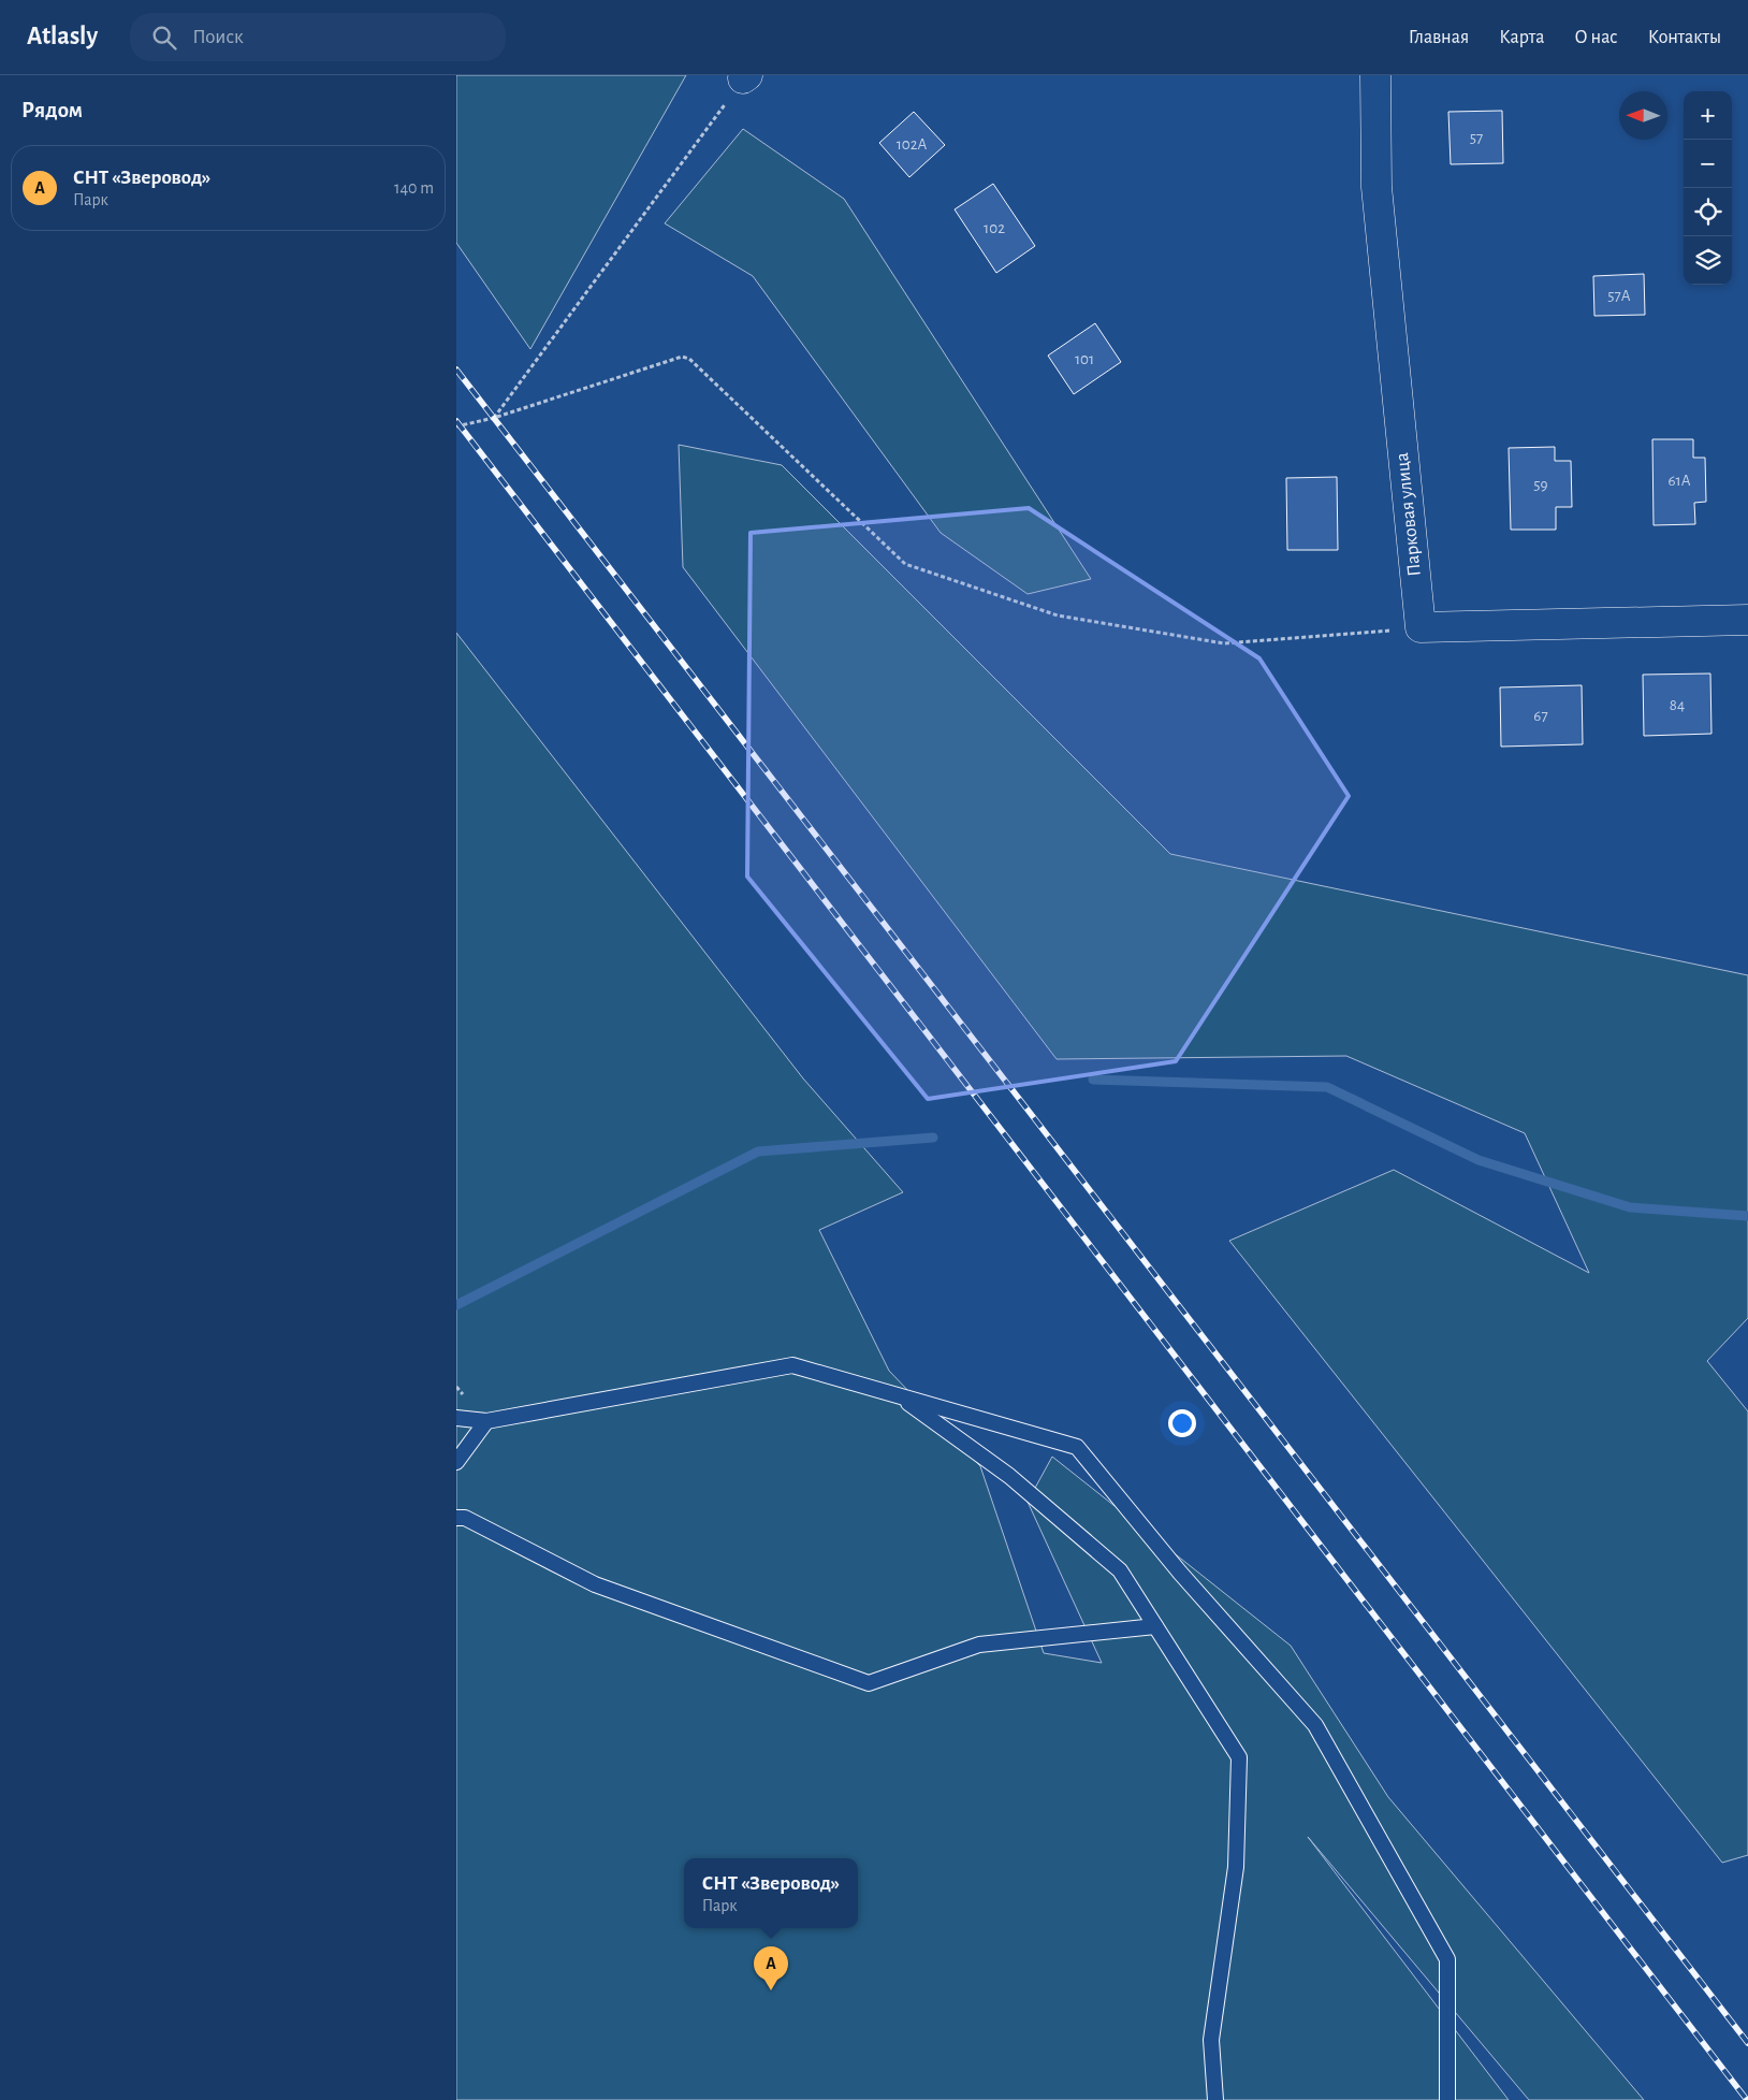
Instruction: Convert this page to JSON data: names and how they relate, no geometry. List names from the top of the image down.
{
  "streets": {
    "street": ["Парковая улица"]
  },
  "house_numbers": [
    "57",
    "102А",
    "102",
    "57А",
    "101",
    "61А",
    "59",
    "84",
    "67"
  ],
  "north": "left",
  "page": {
    "header": "Atlasly",
    "search": "Поиск",
    "nav": [
      "Главная",
      "Карта",
      "О нас",
      "Контакты"
    ],
    "heading": "Рядом",
    "map_buttons": ["+", "−"],
    "list": [
      {
        "mark": "A",
        "name": "СНТ «Зверовод»",
        "note": "Парк",
        "value": "140 m"
      }
    ],
    "popup": ["СНТ «Зверовод»", "Парк"],
    "pins": "A"
  }
}
